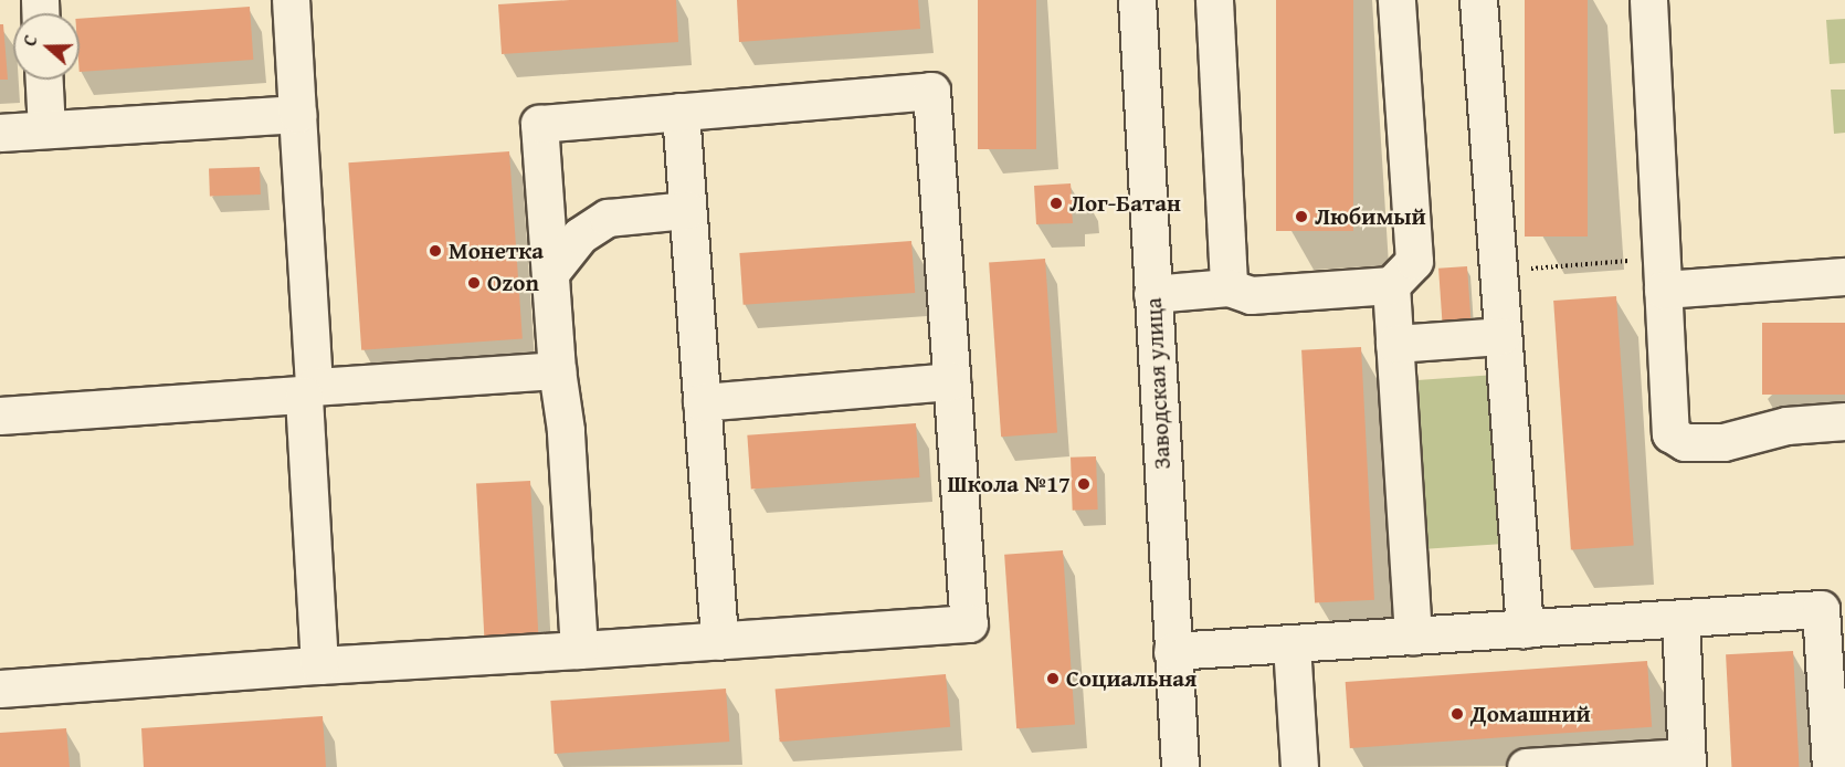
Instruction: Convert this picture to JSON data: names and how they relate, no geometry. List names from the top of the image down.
{
  "streets": {
    "street": ["Заводская улица"]
  },
  "places": [
    "Лог-Батан",
    "Любимый",
    "Монетка",
    "Ozon",
    "Школа №17",
    "Социальная",
    "Домашний"
  ],
  "north": "left"
}
